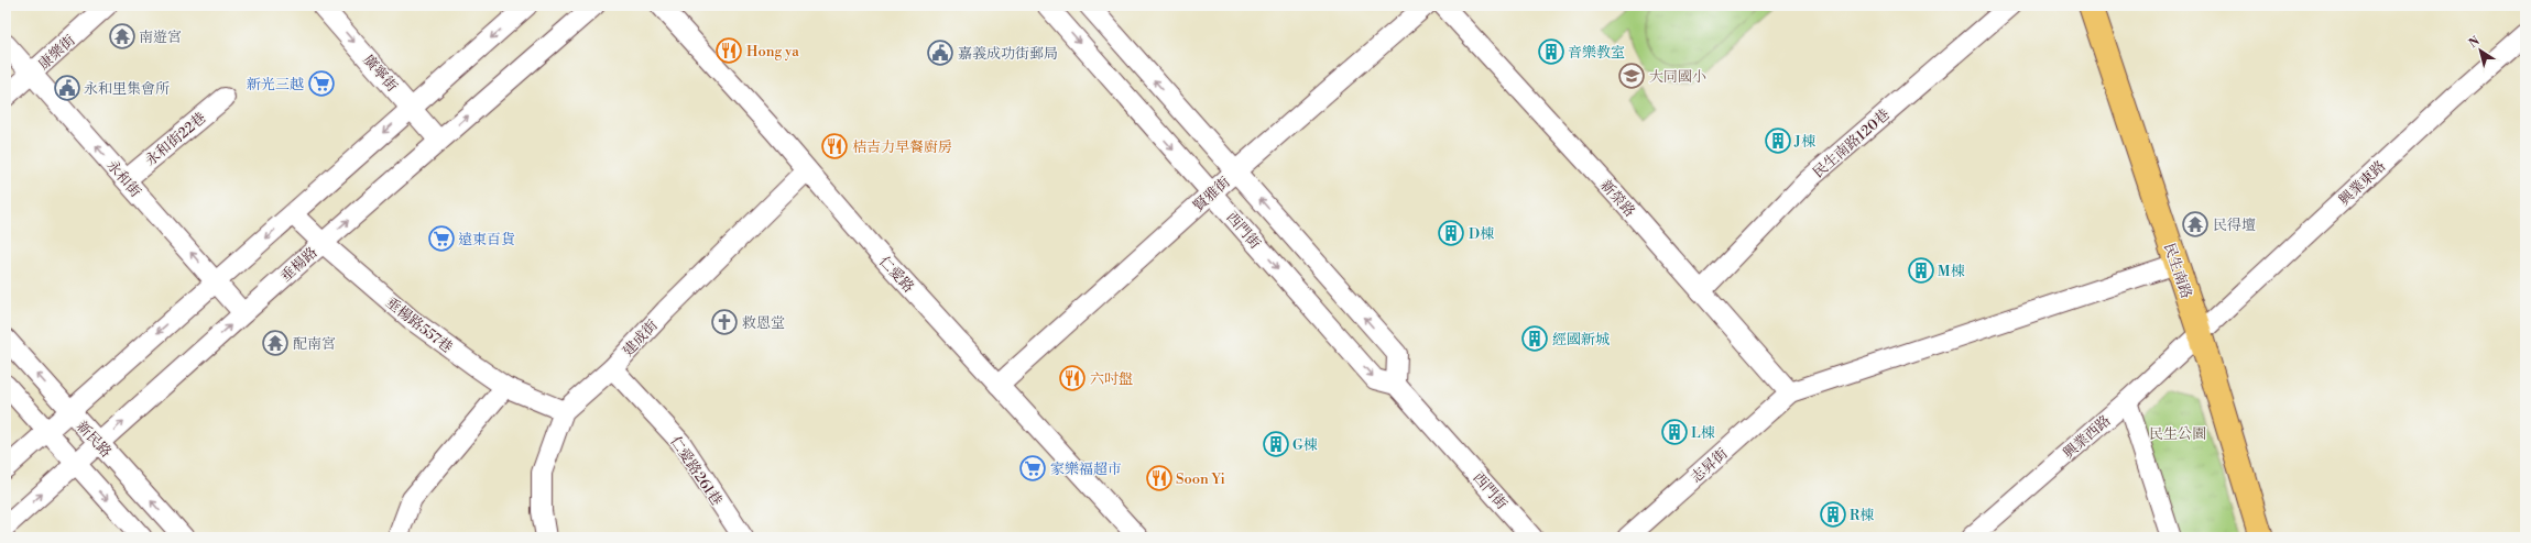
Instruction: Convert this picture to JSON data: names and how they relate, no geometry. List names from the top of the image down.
{
  "streets": {
    "main road": ["民生南路"],
    "street": [
      "康樂街",
      "廣寧街",
      "永和街22巷",
      "民生南路120巷",
      "永和街",
      "興業東路",
      "賢雅街",
      "新榮路",
      "西門街",
      "垂楊路",
      "仁愛路",
      "垂楊路557巷",
      "建成街",
      "興業西路",
      "新民路",
      "志昇街",
      "仁愛路261巷"
    ]
  },
  "crossings": [
    ["康樂街", "永和街"],
    ["廣寧街", "垂楊路"],
    ["永和街22巷", "永和街"],
    ["民生南路120巷", "新榮路"],
    ["永和街", "垂楊路"],
    ["興業東路", "民生南路"],
    ["興業東路", "興業西路"],
    ["賢雅街", "西門街"],
    ["賢雅街", "仁愛路"],
    ["新榮路", "志昇街"],
    ["垂楊路", "垂楊路557巷"],
    ["垂楊路", "新民路"],
    ["民生南路", "興業西路"],
    ["仁愛路", "建成街"],
    ["垂楊路557巷", "建成街"],
    ["建成街", "仁愛路261巷"]
  ],
  "one_way": ["廣寧街", "永和街"],
  "parks": ["民生公園"],
  "places": {
    "temple": ["南遊宮", "民得壇", "配南宮"],
    "restaurant": [
      "Hong ya",
      "桔吉力早餐廚房",
      "六吋盤",
      "Soon Yi"
    ],
    "building": [
      "音樂教室",
      "J棟",
      "D棟",
      "M棟",
      "經國新城",
      "L棟",
      "G棟",
      "R棟"
    ],
    "public building": ["嘉義成功街郵局", "永和里集會所"],
    "school or university": ["大同國小"],
    "supermarket": ["新光三越", "遠東百貨", "家樂福超市"],
    "church": ["救恩堂"]
  },
  "north": "top left"
}
